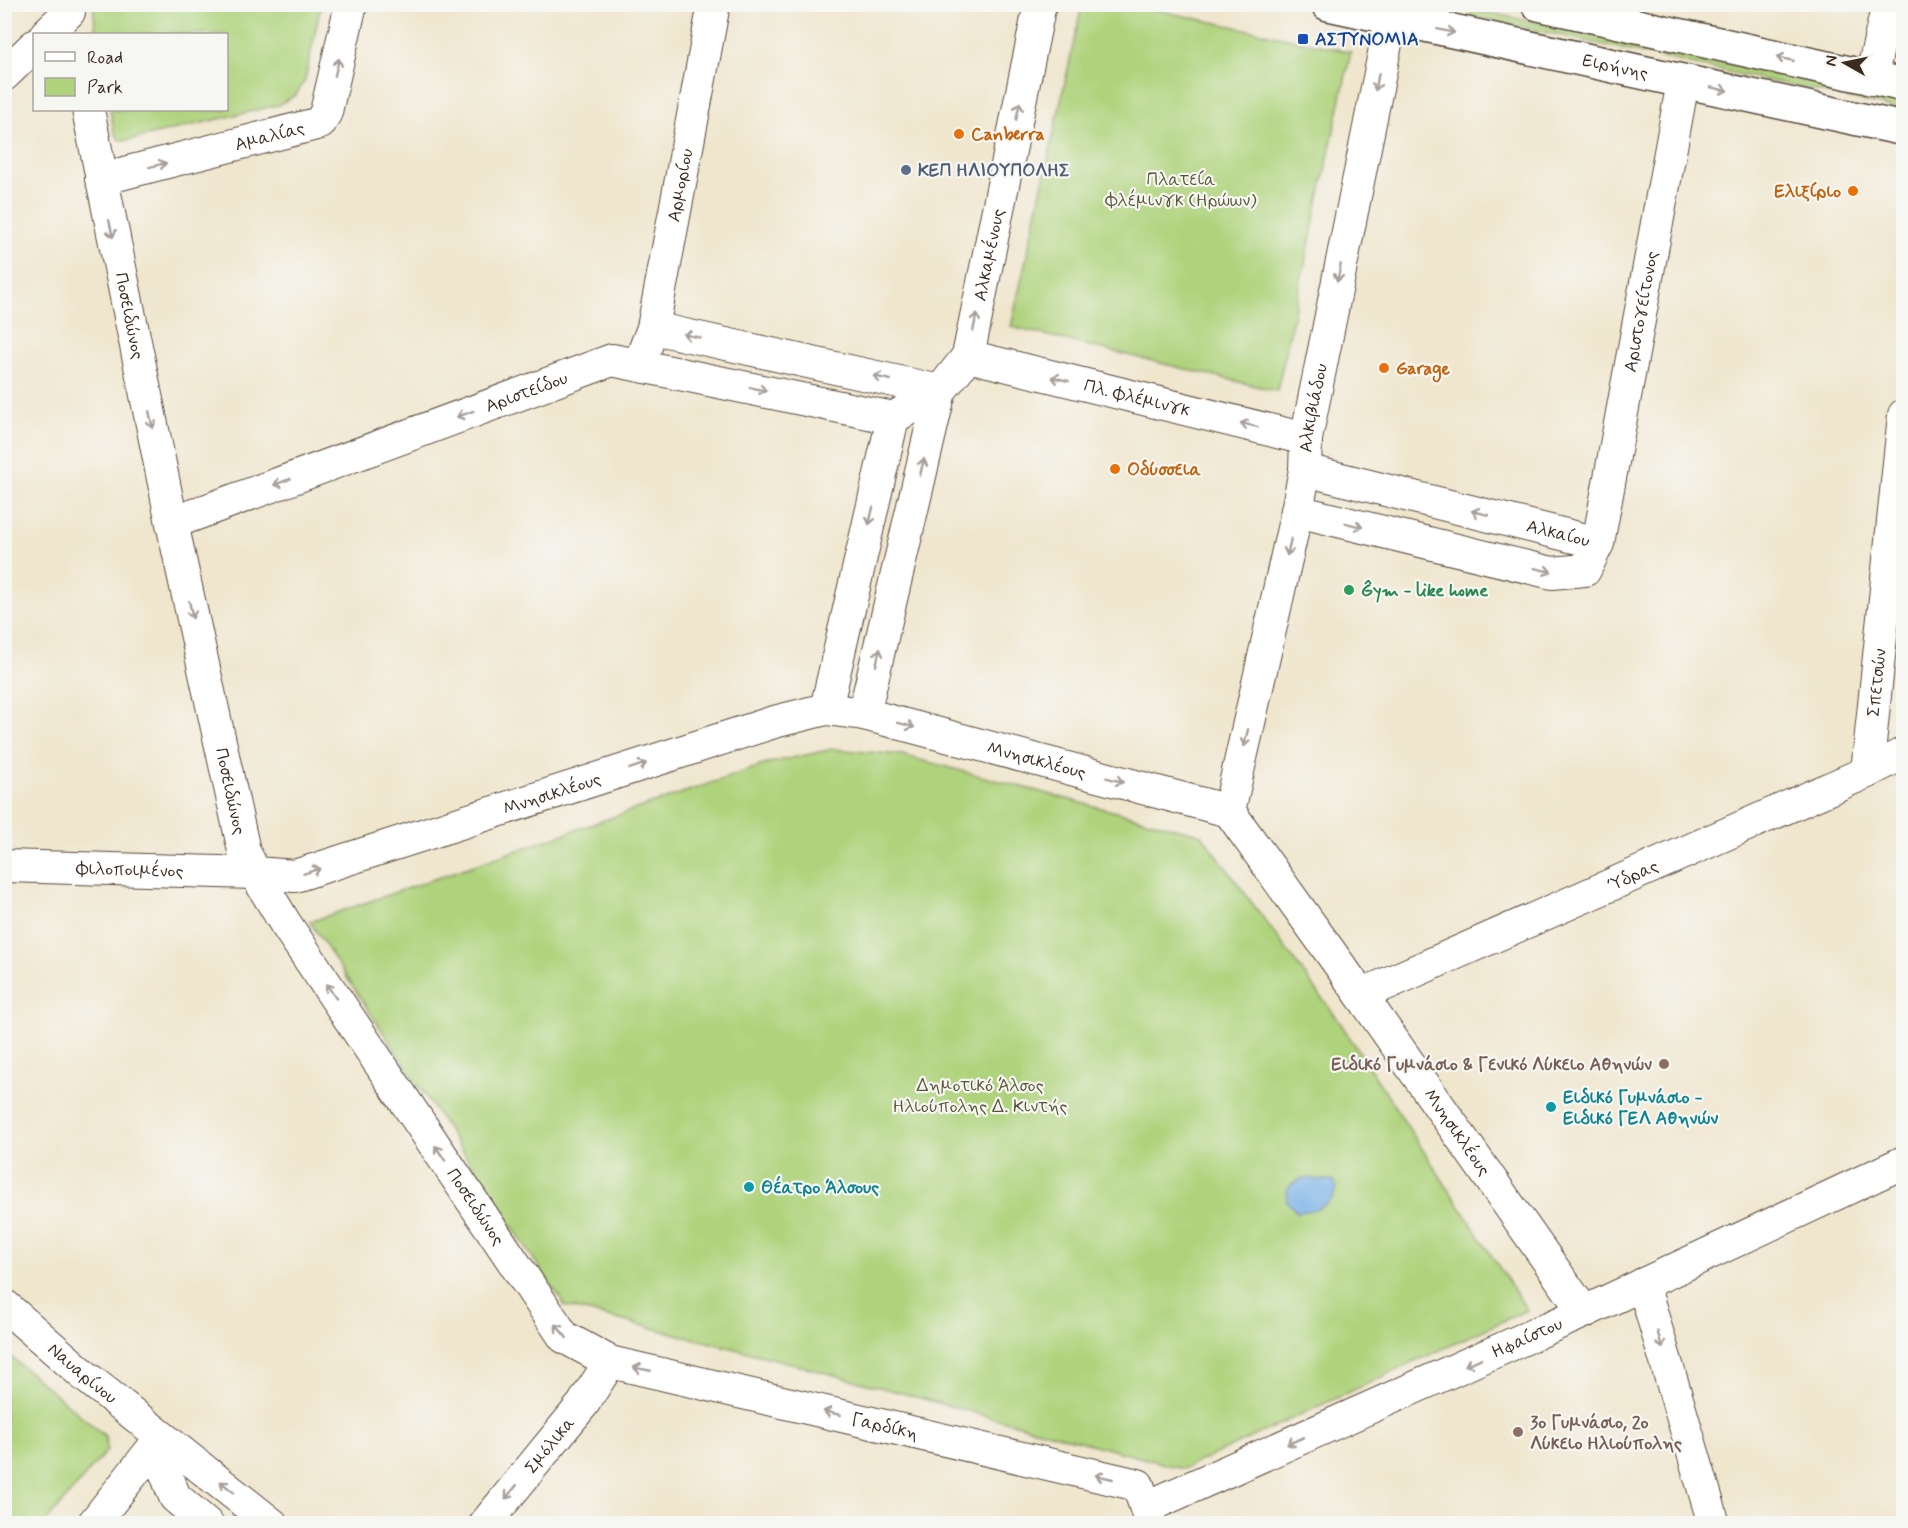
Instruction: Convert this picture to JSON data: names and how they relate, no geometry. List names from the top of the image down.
{
  "streets": {
    "street": [
      "Ειρήνης",
      "Αμαλίας",
      "Αρμορίου",
      "Αλκαμένους",
      "Αριστογείτονος",
      "Ποσειδώνος",
      "Αριστείδου",
      "Πλ. Φλέμινγκ",
      "Αλκιβιάδου",
      "Αλκαίου",
      "Σπετσών",
      "Μνησικλέους",
      "Φιλοποιμένος",
      "Ύδρας",
      "Ηφαίστου",
      "Ναυαρίνου",
      "Γαρδίκη",
      "Σμόλικα"
    ]
  },
  "crossings": [
    ["Ειρήνης", "Αριστογείτονος"],
    ["Ειρήνης", "Αλκιβιάδου"],
    ["Αμαλίας", "Ποσειδώνος"],
    ["Αρμορίου", "Αριστείδου"],
    ["Αλκαμένους", "Αριστείδου"],
    ["Αλκαμένους", "Πλ. Φλέμινγκ"],
    ["Αλκαμένους", "Μνησικλέους"],
    ["Αριστογείτονος", "Αλκαίου"],
    ["Ποσειδώνος", "Αριστείδου"],
    ["Ποσειδώνος", "Μνησικλέους"],
    ["Ποσειδώνος", "Φιλοποιμένος"],
    ["Ποσειδώνος", "Γαρδίκη"],
    ["Ποσειδώνος", "Σμόλικα"],
    ["Πλ. Φλέμινγκ", "Αλκιβιάδου"],
    ["Αλκιβιάδου", "Αλκαίου"],
    ["Αλκιβιάδου", "Μνησικλέους"],
    ["Σπετσών", "Ύδρας"],
    ["Μνησικλέους", "Φιλοποιμένος"],
    ["Μνησικλέους", "Ύδρας"],
    ["Μνησικλέους", "Ηφαίστου"],
    ["Ηφαίστου", "Γαρδίκη"],
    ["Γαρδίκη", "Σμόλικα"]
  ],
  "one_way": [
    "Αμαλίας",
    "Πλ. Φλέμινγκ",
    "Αλκιβιάδου",
    "Μνησικλέους",
    "Ηφαίστου",
    "Ναυαρίνου",
    "Γαρδίκη",
    "Σμόλικα"
  ],
  "parks": ["Πλατεία Φλέμινγκ (Ηρώων)", "Δημοτικό Άλσος Ηλιούπολης Δ. Κιντής"],
  "places": {
    "transit": ["ΑΣΤΥΝΟΜΙΑ"],
    "other": [
      "Canberra",
      "ΚΕΠ ΗΛΙΟΥΠΟΛΗΣ",
      "Ελιξίριο",
      "Garage",
      "Οδύσσεια",
      "Ĝym - like home",
      "Ειδικό Γυμνάσιο & Γενικό Λύκειο Αθηνών",
      "Ειδικό Γυμνάσιο - Ειδικό ΓΕΛ Αθηνών",
      "Θέατρο Άλσους",
      "3ο Γυμνάσιο, 2ο Λύκειο Ηλιούπολης"
    ]
  },
  "legend": ["Road", "Park"],
  "north": "left"
}
